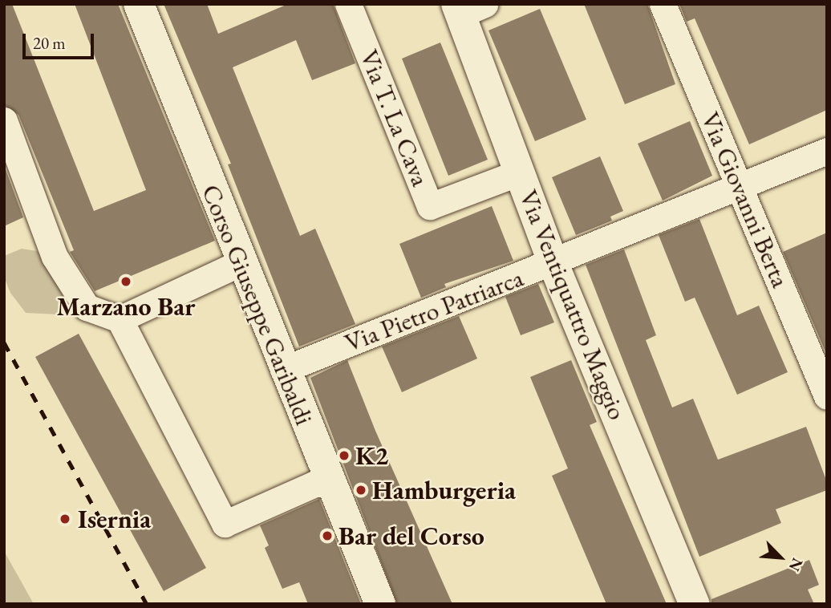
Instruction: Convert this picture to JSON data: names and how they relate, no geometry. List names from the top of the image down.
{
  "streets": {
    "main road": ["Corso Giuseppe Garibaldi", "Via Ventiquattro Maggio"],
    "street": ["Via T. La Cava", "Via Giovanni Berta", "Via Pietro Patriarca"]
  },
  "crossings": [
    ["Via T. La Cava", "Via Ventiquattro Maggio"],
    ["Via Giovanni Berta", "Via Pietro Patriarca"],
    ["Corso Giuseppe Garibaldi", "Via Pietro Patriarca"],
    ["Via Ventiquattro Maggio", "Via Pietro Patriarca"]
  ],
  "places": [
    "Marzano Bar",
    "K2",
    "Hamburgeria",
    "Isernia",
    "Bar del Corso"
  ],
  "scale_bar": "20 m",
  "north": "bottom right"
}
